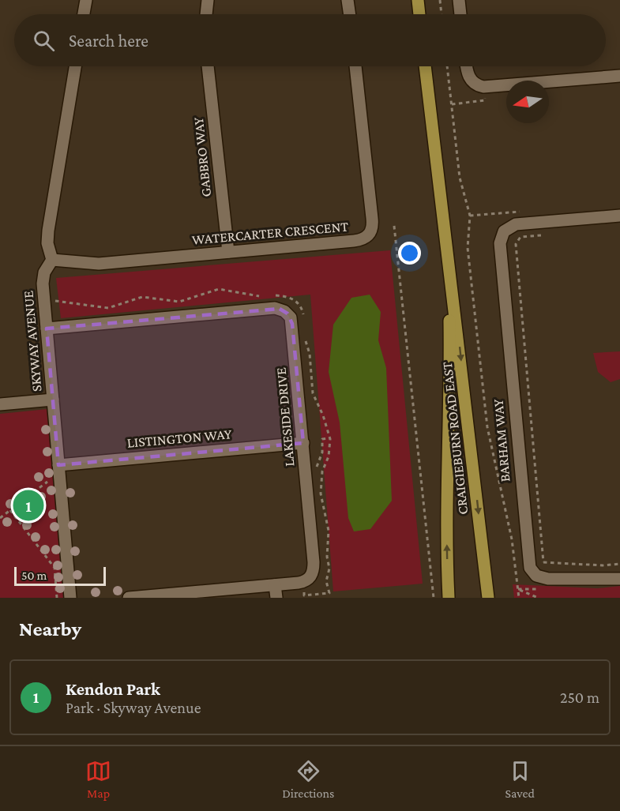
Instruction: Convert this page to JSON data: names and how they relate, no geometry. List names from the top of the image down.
{
  "streets": {
    "main road": ["CRAIGIEBURN ROAD EAST"],
    "street": [
      "GABBRO WAY",
      "WATERCARTER CRESCENT",
      "SKYWAY AVENUE",
      "LAKESIDE DRIVE",
      "LISTINGTON WAY",
      "BARHAM WAY"
    ]
  },
  "crossings": [
    ["GABBRO WAY", "WATERCARTER CRESCENT"],
    ["WATERCARTER CRESCENT", "SKYWAY AVENUE"],
    ["SKYWAY AVENUE", "LAKESIDE DRIVE"],
    ["SKYWAY AVENUE", "LISTINGTON WAY"],
    ["LAKESIDE DRIVE", "LISTINGTON WAY"]
  ],
  "scale_bar": "50 m",
  "north": "left",
  "page": {
    "search": "Search here",
    "pins": "1",
    "scale": "50 m",
    "heading": "Nearby",
    "list": [
      {
        "mark": "1",
        "name": "Kendon Park",
        "note": "Park · Skyway Avenue",
        "value": "250 m"
      }
    ],
    "nav": ["Map", "Directions", "Saved"]
  }
}
